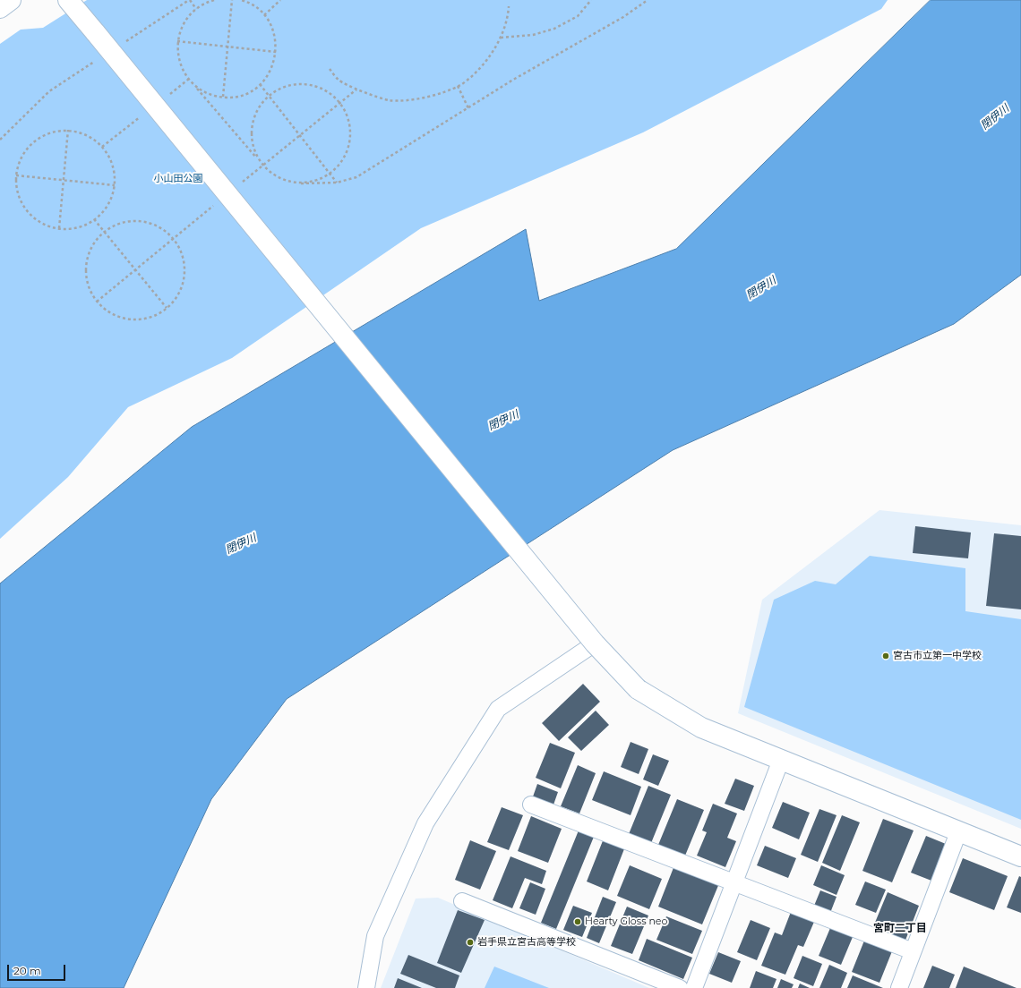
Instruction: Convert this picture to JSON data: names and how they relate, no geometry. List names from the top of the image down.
{
  "districts": ["宮町二丁目"],
  "water": ["閉伊川"],
  "parks": ["小山田公園"],
  "places": ["宮古市立第一中学校", "Hearty Gloss neo", "岩手県立宮古高等学校"],
  "scale_bar": "20 m"
}
